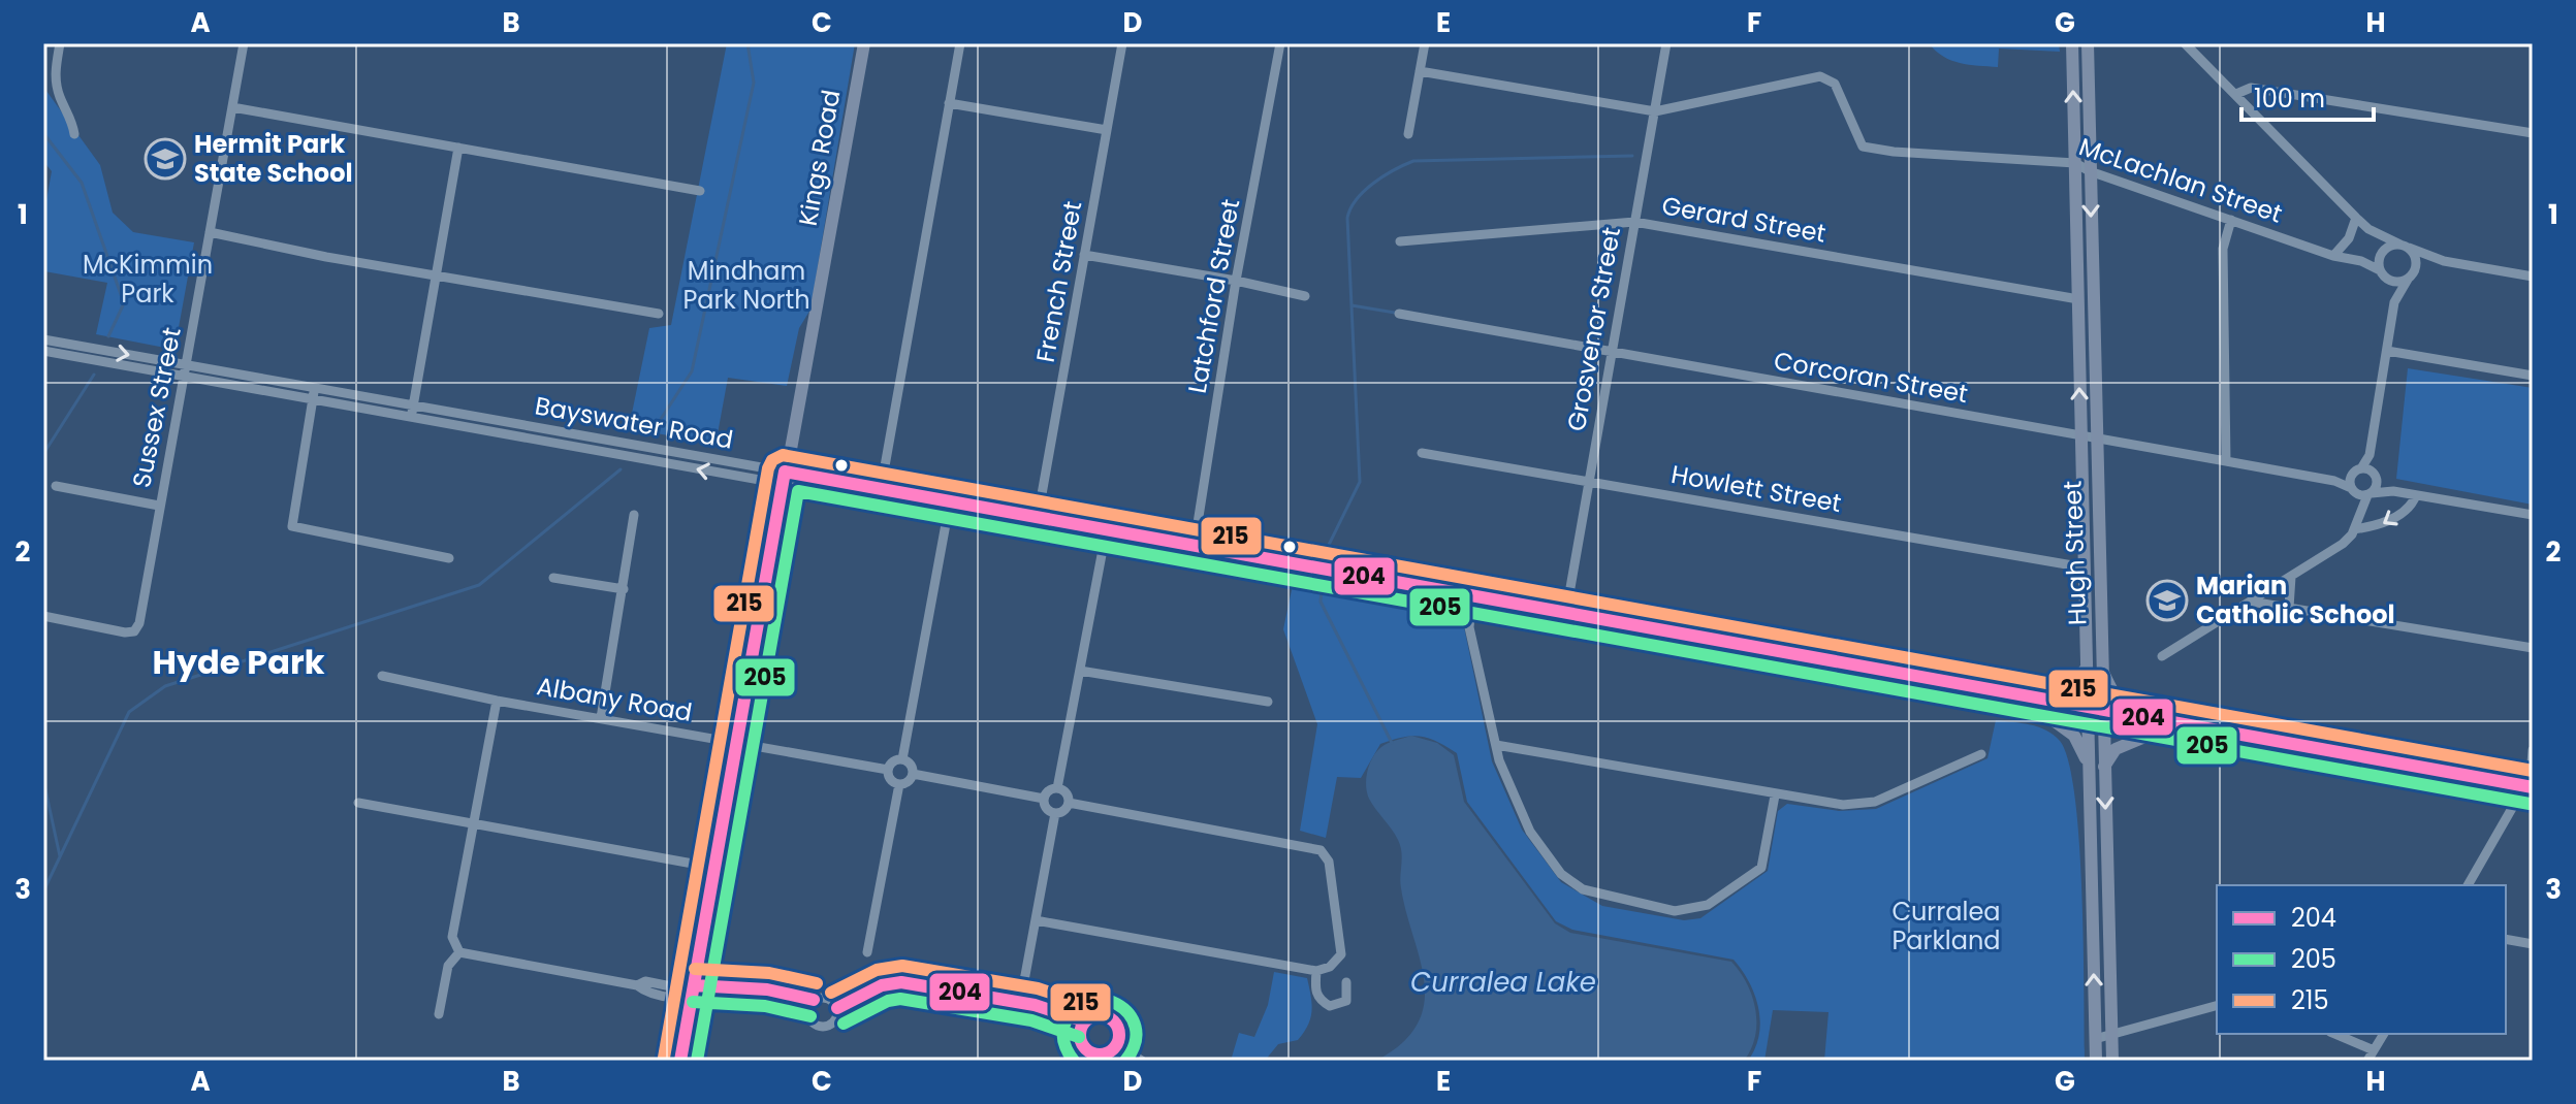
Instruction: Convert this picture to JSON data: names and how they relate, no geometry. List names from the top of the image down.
{
  "streets": {
    "main road": ["Kings Road", "Bayswater Road", "Hugh Street"],
    "street": [
      "McLachlan Street",
      "Gerard Street",
      "French Street",
      "Latchford Street",
      "Grosvenor Street",
      "Corcoran Street",
      "Sussex Street",
      "Howlett Street",
      "Albany Road"
    ]
  },
  "crossings": [
    ["Kings Road", "Bayswater Road"],
    ["Kings Road", "Albany Road"],
    ["McLachlan Street", "Grosvenor Street"],
    ["McLachlan Street", "Hugh Street"],
    ["Gerard Street", "Grosvenor Street"],
    ["Gerard Street", "Hugh Street"],
    ["French Street", "Bayswater Road"],
    ["Latchford Street", "Bayswater Road"],
    ["Grosvenor Street", "Corcoran Street"],
    ["Grosvenor Street", "Bayswater Road"],
    ["Grosvenor Street", "Howlett Street"],
    ["Corcoran Street", "Hugh Street"],
    ["Sussex Street", "Bayswater Road"],
    ["Bayswater Road", "Hugh Street"],
    ["Howlett Street", "Hugh Street"]
  ],
  "districts": ["Hyde Park"],
  "water": ["Curralea Lake"],
  "parks": ["McKimmin Park", "Mindham Park North", "Curralea Parkland"],
  "places": {
    "school or university": ["Hermit Park State School", "Marian Catholic School"]
  },
  "lines": ["transit line 215", "transit line 204", "transit line 205"],
  "legend": ["204", "205", "215"],
  "scale_bar": "100 m",
  "grid": {
    "columns": [
      "A",
      "B",
      "C",
      "D",
      "E",
      "F",
      "G",
      "H"
    ],
    "rows": ["1", "2", "3"]
  }
}
